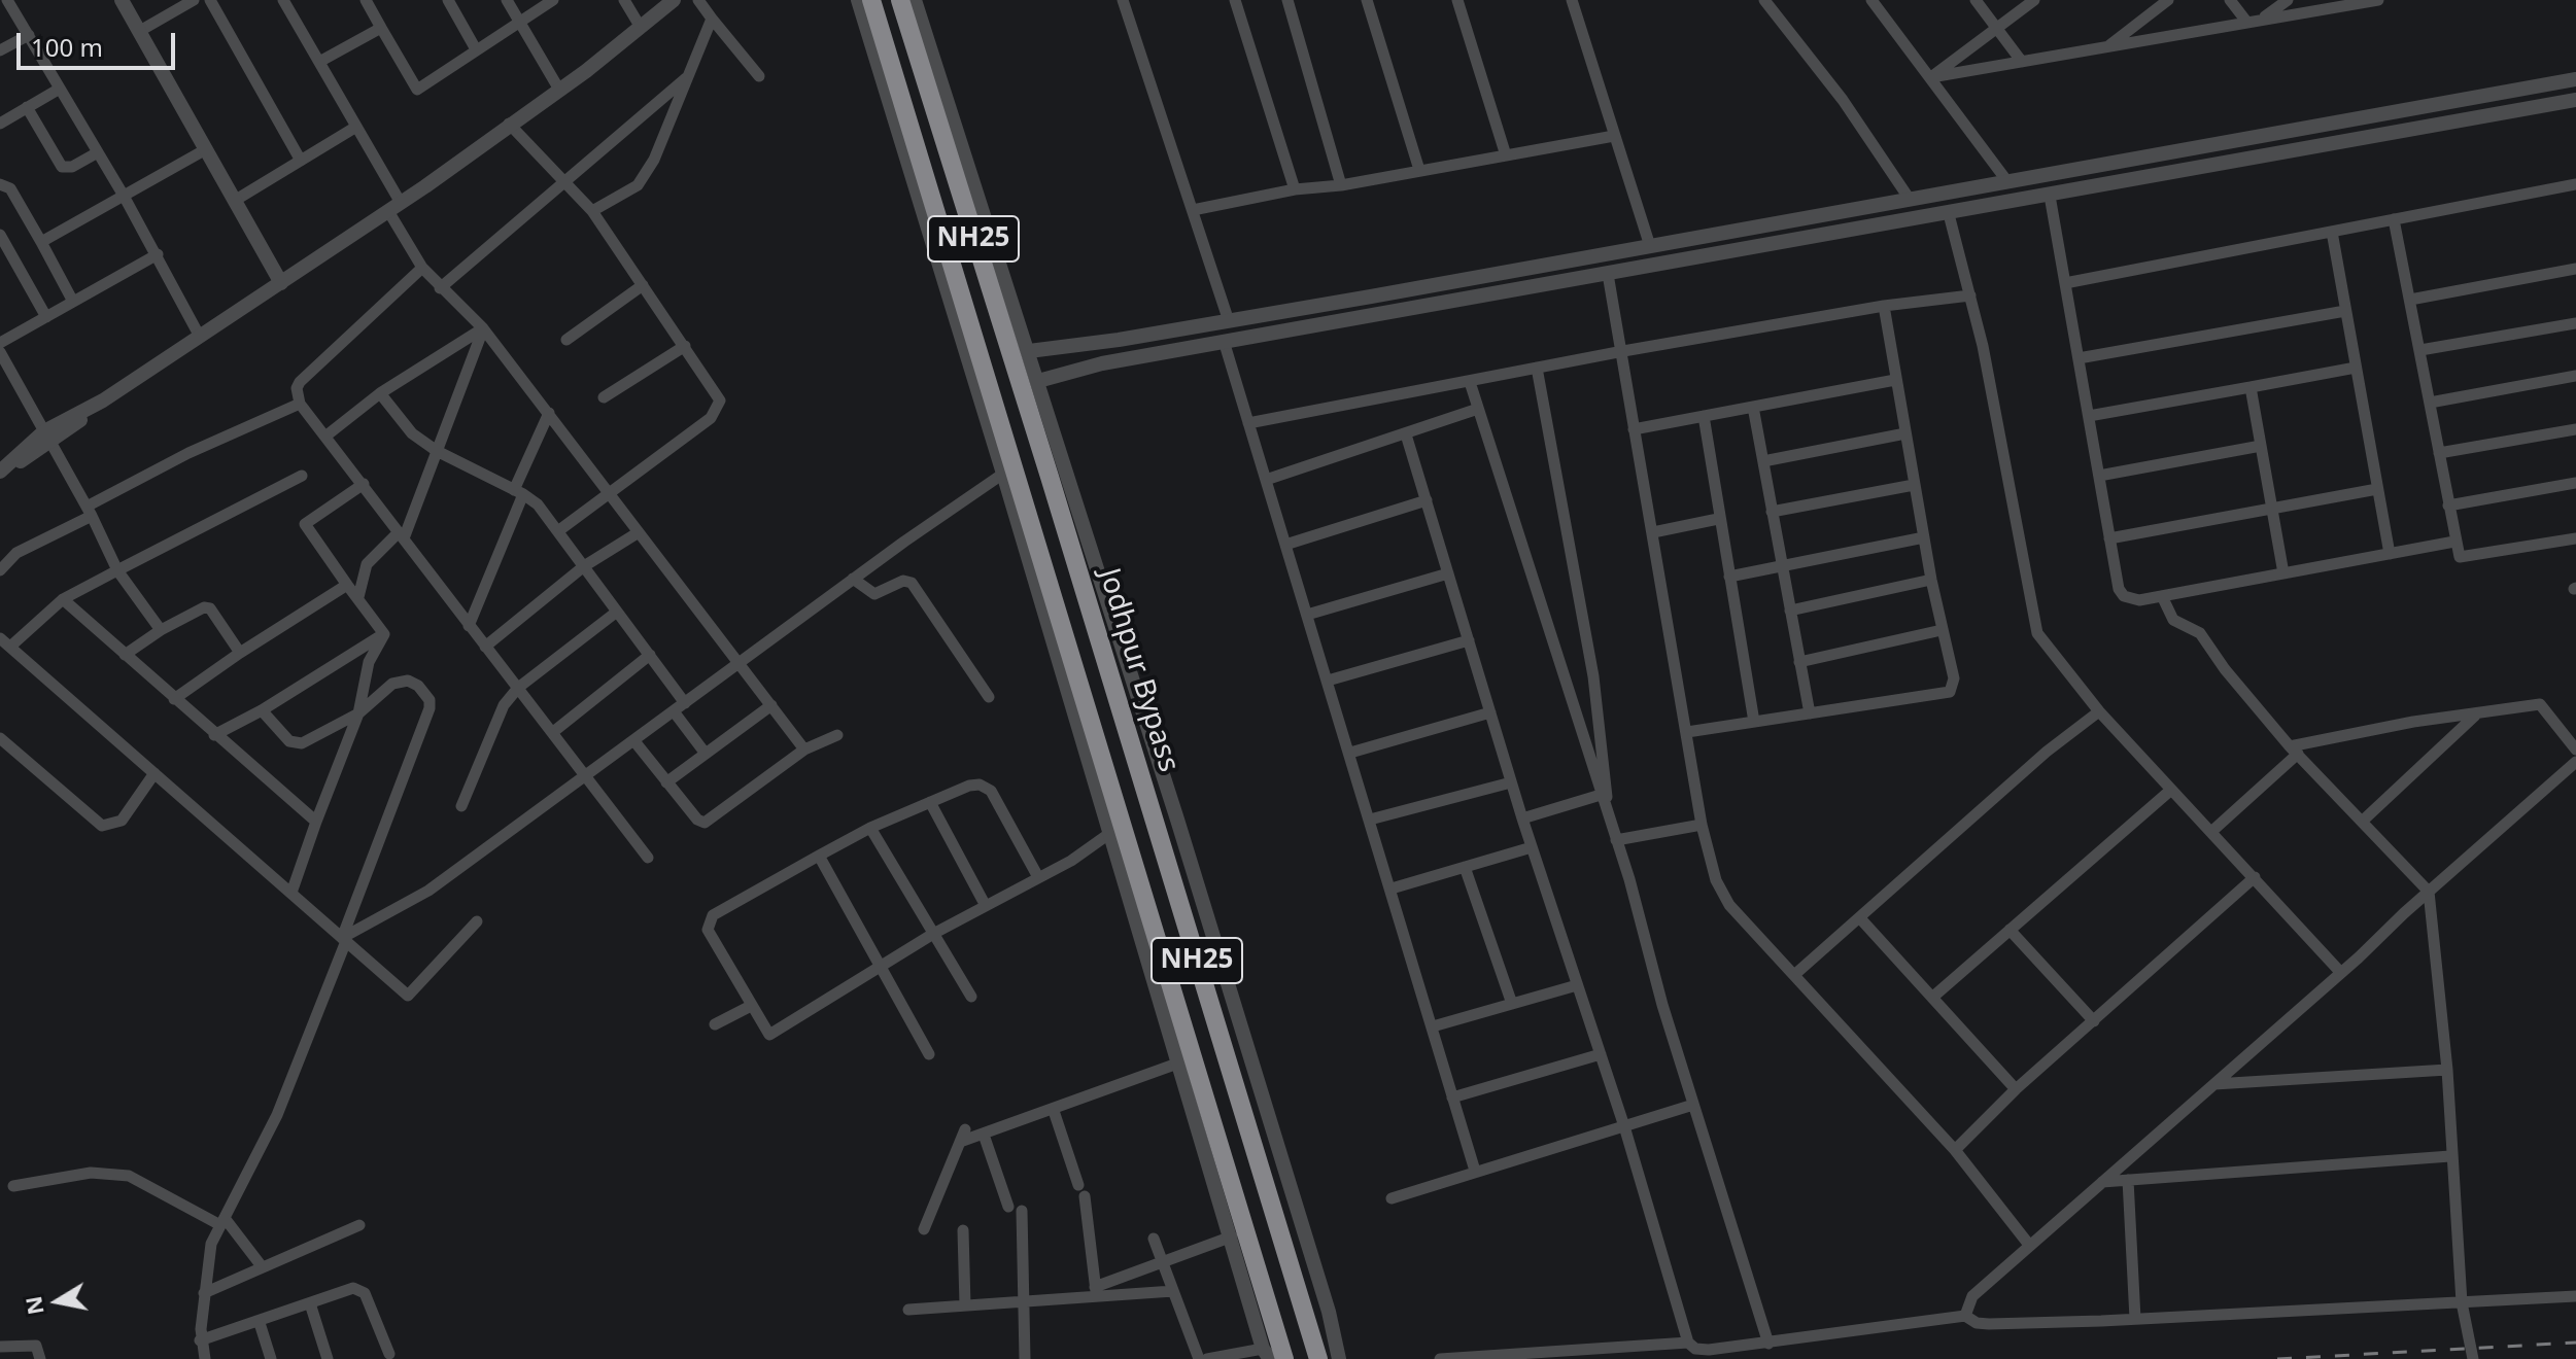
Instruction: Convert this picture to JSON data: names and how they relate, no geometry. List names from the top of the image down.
{
  "streets": {
    "highway": ["NH25", "Jodhpur Bypass"]
  },
  "scale_bar": "100 m",
  "north": "left"
}
